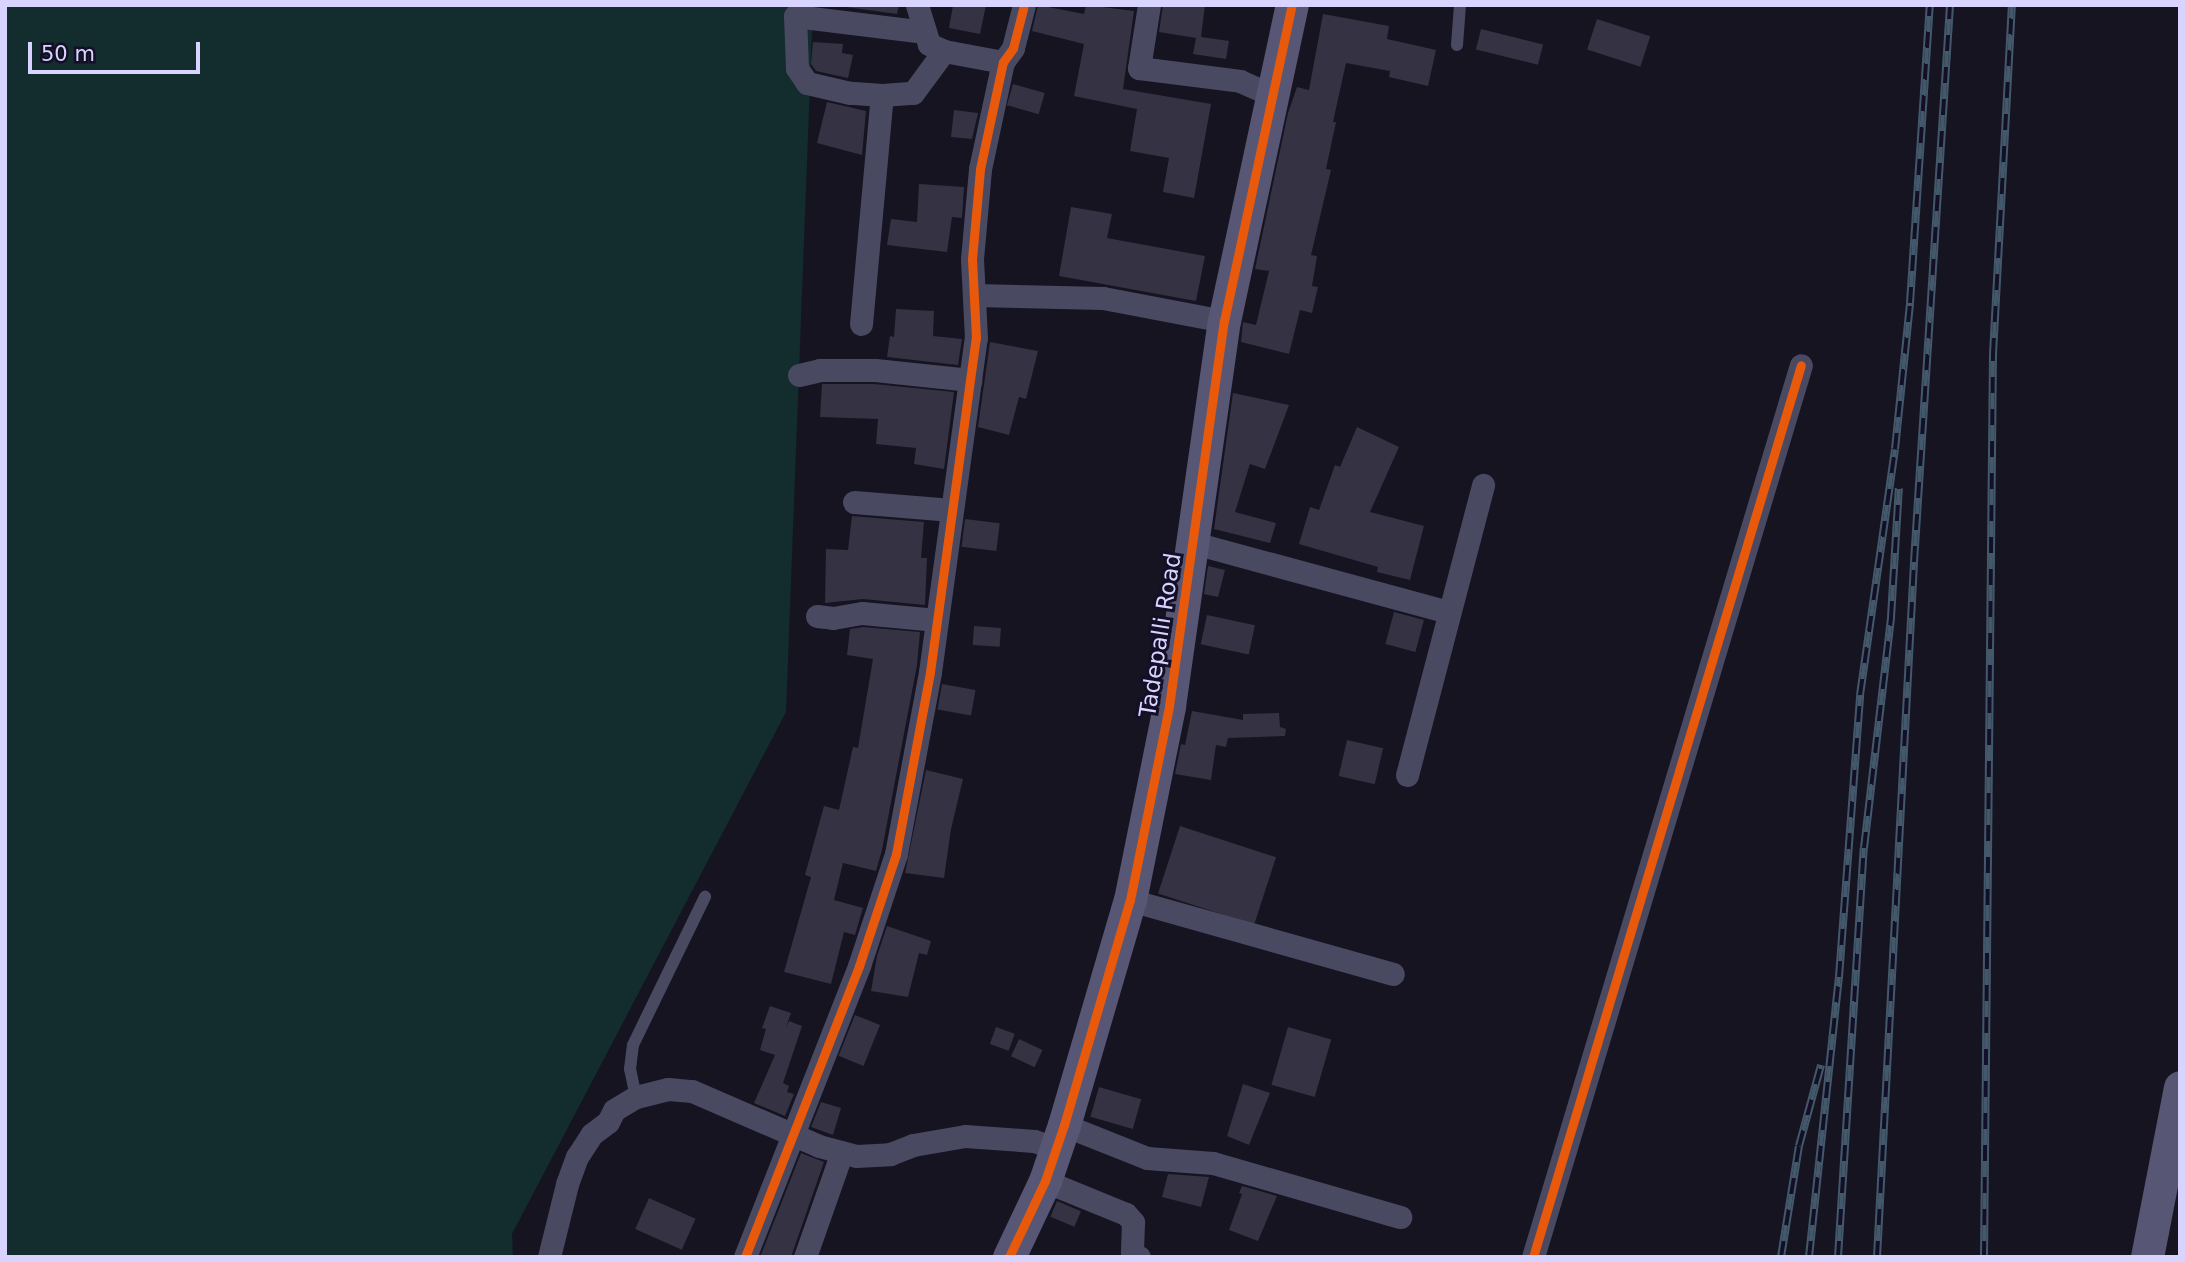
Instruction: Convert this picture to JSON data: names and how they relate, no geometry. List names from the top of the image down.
{
  "streets": {
    "street": ["Tadepalli Road"]
  },
  "scale_bar": "50 m"
}
